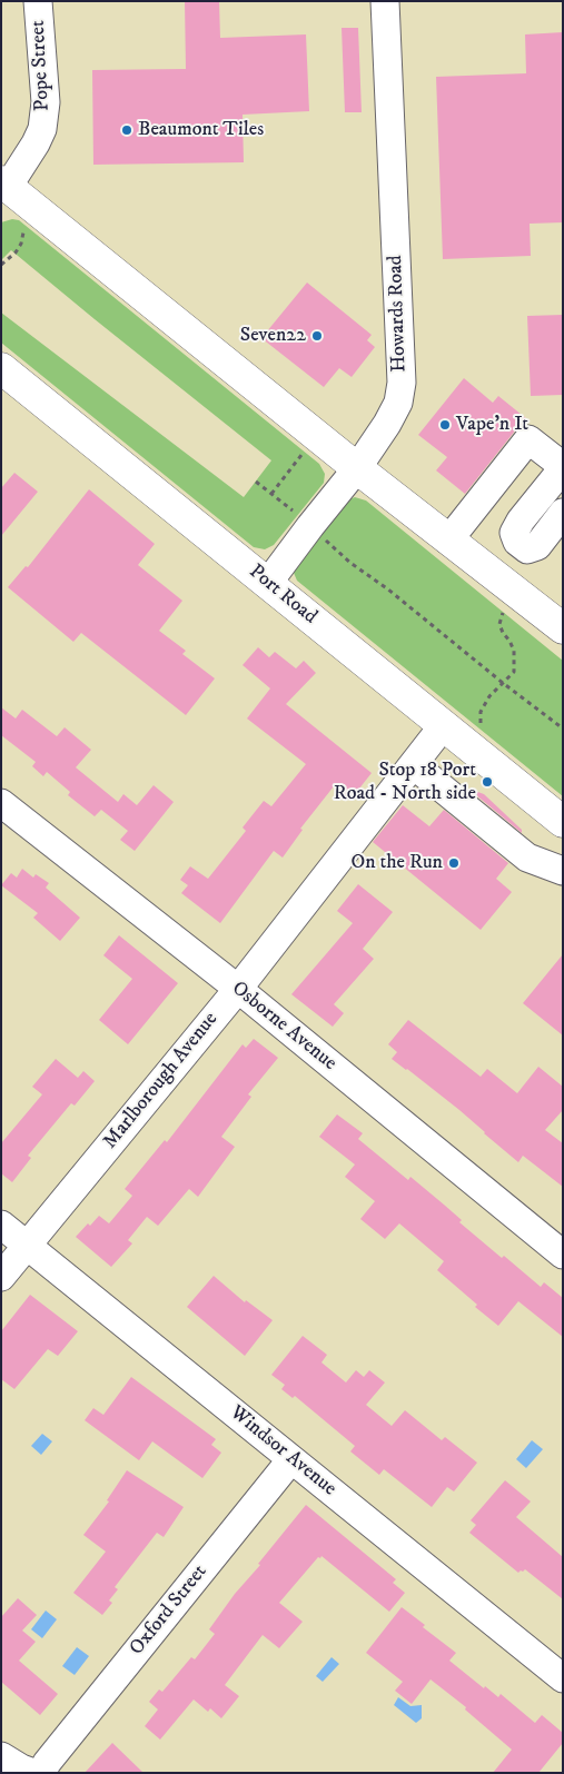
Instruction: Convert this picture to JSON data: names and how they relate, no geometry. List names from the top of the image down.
{
  "streets": {
    "highway": ["Port Road"],
    "street": [
      "Pope Street",
      "Howards Road",
      "Osborne Avenue",
      "Marlborough Avenue",
      "Windsor Avenue",
      "Oxford Street"
    ]
  },
  "crossings": [
    ["Howards Road", "Port Road"],
    ["Port Road", "Marlborough Avenue"],
    ["Osborne Avenue", "Marlborough Avenue"],
    ["Marlborough Avenue", "Windsor Avenue"],
    ["Windsor Avenue", "Oxford Street"]
  ],
  "places": [
    "Beaumont Tiles",
    "Seven22",
    "Vape'n It",
    "Stop 18 Port Road - North side",
    "On the Run"
  ]
}
